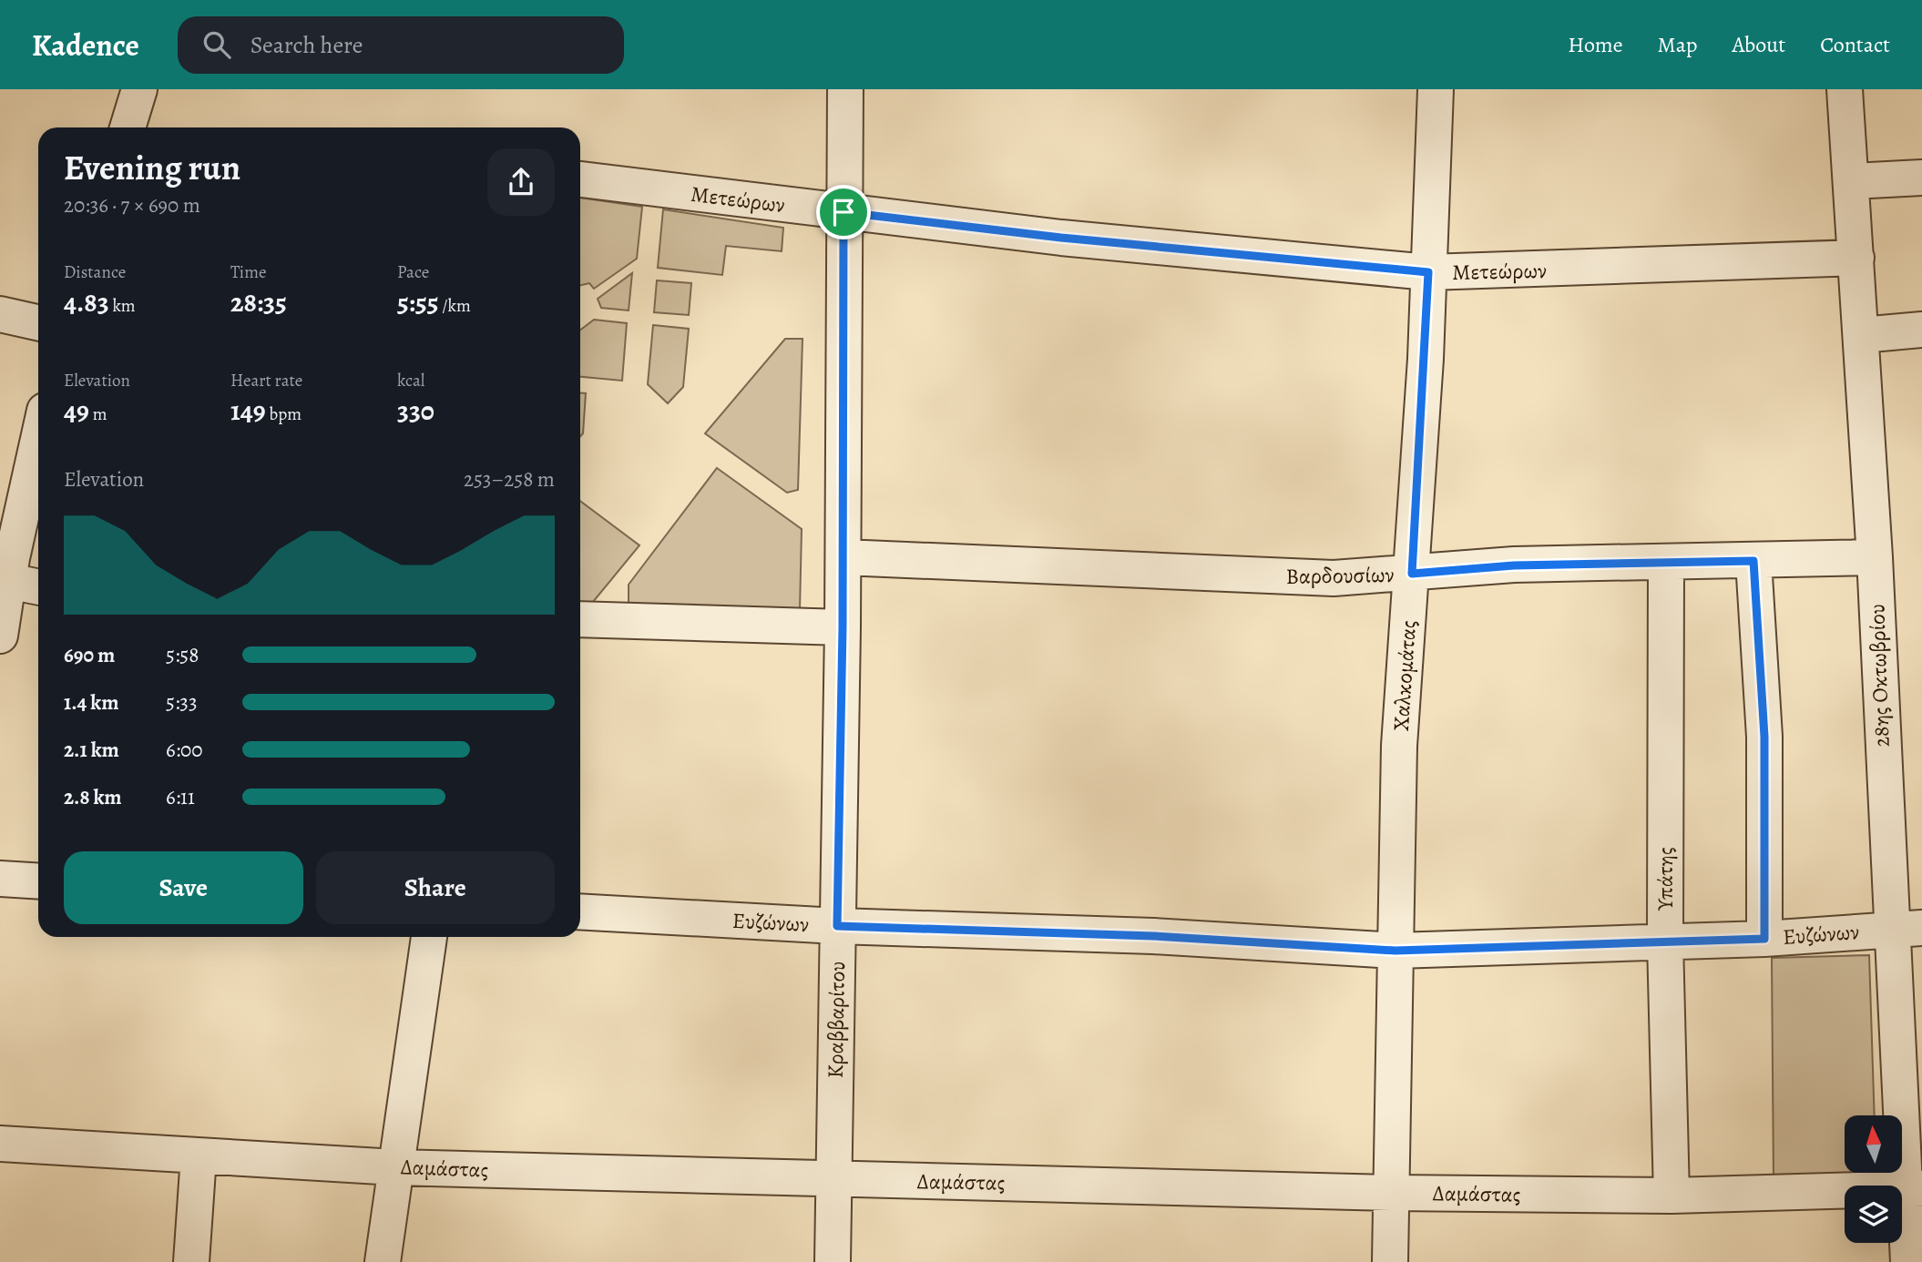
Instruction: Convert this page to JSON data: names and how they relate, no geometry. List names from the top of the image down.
{
  "streets": {
    "street": [
      "Μετεώρων",
      "Βαρδουσίων",
      "Χαλκομάτας",
      "28ης Οκτωβρίου",
      "Υπάτης",
      "Ευζώνων",
      "Κραββαρίτου",
      "Δαμάστας"
    ]
  },
  "crossings": [
    ["Μετεώρων", "Χαλκομάτας"],
    ["Μετεώρων", "28ης Οκτωβρίου"],
    ["Μετεώρων", "Κραββαρίτου"],
    ["Βαρδουσίων", "Χαλκομάτας"],
    ["Βαρδουσίων", "28ης Οκτωβρίου"],
    ["Βαρδουσίων", "Υπάτης"],
    ["Βαρδουσίων", "Κραββαρίτου"],
    ["Χαλκομάτας", "Ευζώνων"],
    ["Χαλκομάτας", "Δαμάστας"],
    ["28ης Οκτωβρίου", "Ευζώνων"],
    ["28ης Οκτωβρίου", "Δαμάστας"],
    ["Υπάτης", "Ευζώνων"],
    ["Υπάτης", "Δαμάστας"],
    ["Ευζώνων", "Κραββαρίτου"],
    ["Κραββαρίτου", "Δαμάστας"]
  ],
  "north": "top",
  "page": {
    "header": "Kadence",
    "search": "Search here",
    "nav": [
      "Home",
      "Map",
      "About",
      "Contact"
    ],
    "heading": ["Evening run", "20:36 · 7 × 690 m"],
    "stats": [
      ["Distance", "4.83 km"],
      ["Time", "28:35"],
      ["Pace", "5:55 /km"],
      ["Elevation", "49 m"],
      ["Heart rate", "149 bpm"],
      ["kcal", "330"]
    ],
    "chart": ["Elevation", "253–258 m"],
    "list": [
      {
        "name": "690 m",
        "note": "5:58"
      },
      {
        "name": "1.4 km",
        "note": "5:33"
      },
      {
        "name": "2.1 km",
        "note": "6:00"
      },
      {
        "name": "2.8 km",
        "note": "6:11"
      }
    ],
    "buttons": ["Save", "Share"]
  }
}
